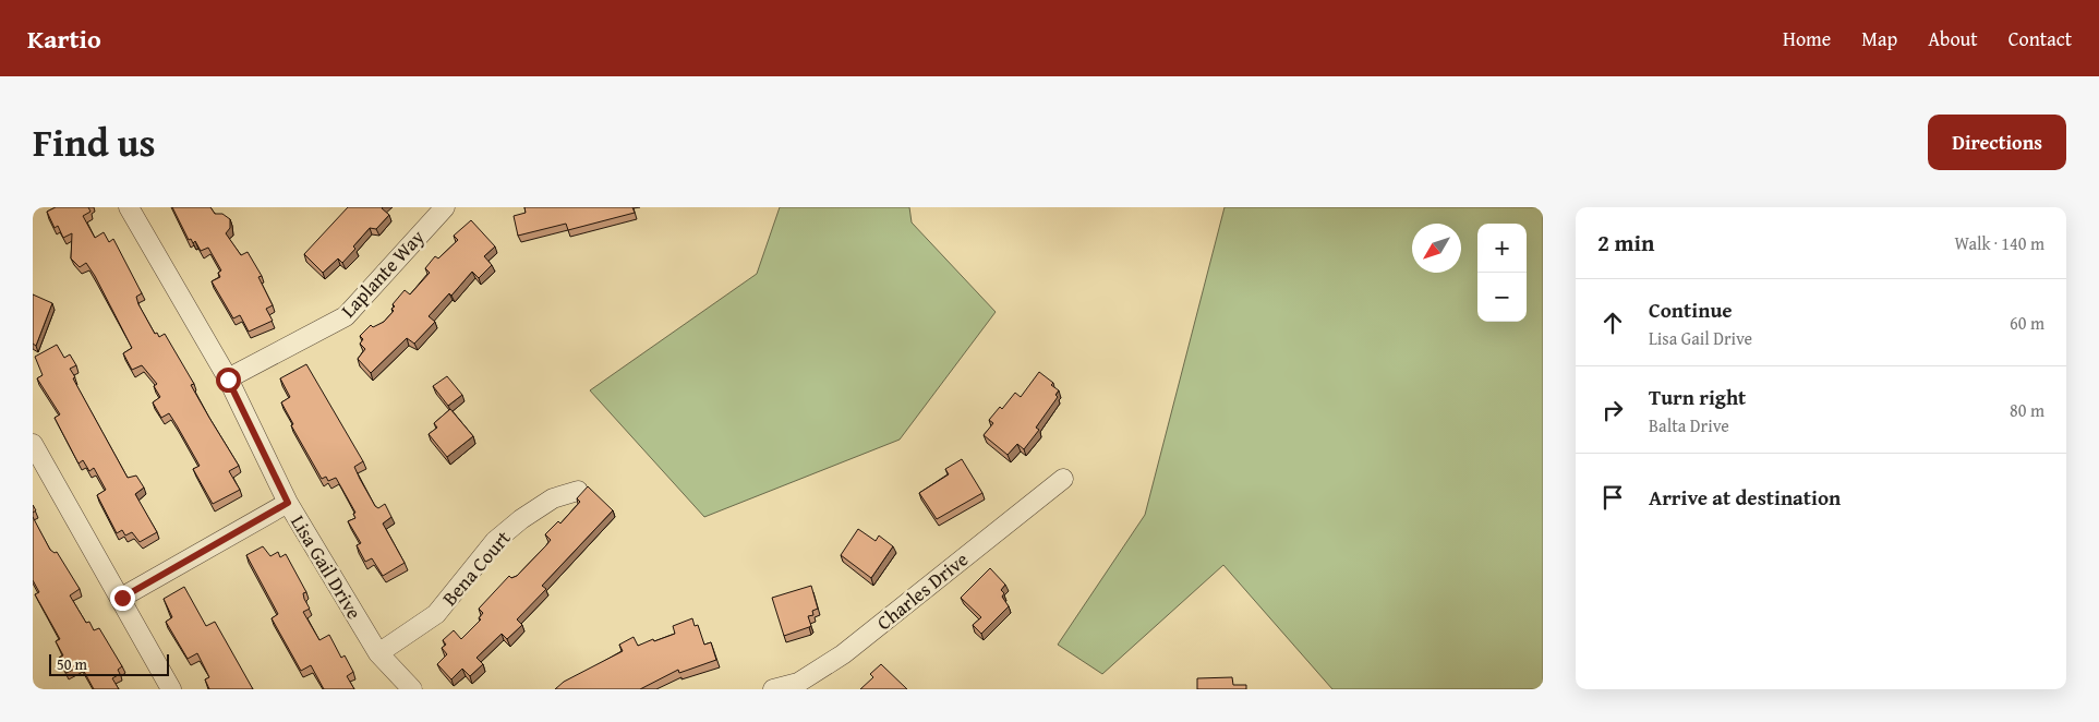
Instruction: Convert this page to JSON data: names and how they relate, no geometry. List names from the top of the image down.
{
  "streets": {
    "street": [
      "Laplante Way",
      "Lisa Gail Drive",
      "Bena Court",
      "Charles Drive"
    ]
  },
  "crossings": [
    ["Laplante Way", "Lisa Gail Drive"],
    ["Lisa Gail Drive", "Bena Court"]
  ],
  "scale_bar": "50 m",
  "north": "bottom left",
  "page": {
    "header": "Kartio",
    "nav": [
      "Home",
      "Map",
      "About",
      "Contact"
    ],
    "title": "Find us",
    "buttons": "Directions",
    "heading": ["2 min", "Walk · 140 m"],
    "map_buttons": ["+", "−"],
    "list": [
      ["Continue", "Lisa Gail Drive", "60 m"],
      ["Turn right", "Balta Drive", "80 m"],
      "Arrive at destination"
    ],
    "scale": "50 m"
  }
}
